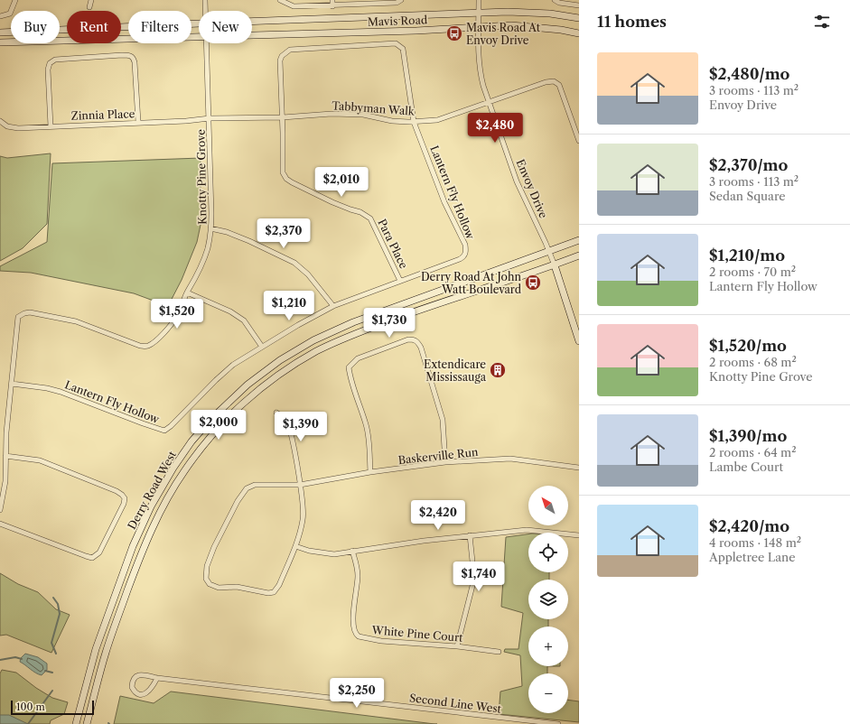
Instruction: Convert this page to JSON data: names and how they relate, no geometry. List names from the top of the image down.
{
  "streets": {
    "main road": ["Mavis Road", "Derry Road West"],
    "street": [
      "Tabbyman Walk",
      "Zinnia Place",
      "Knotty Pine Grove",
      "Envoy Drive",
      "Lantern Fly Hollow",
      "Para Place",
      "Baskerville Run",
      "White Pine Court",
      "Second Line West"
    ]
  },
  "crossings": [
    ["Mavis Road", "Envoy Drive"],
    ["Tabbyman Walk", "Zinnia Place"],
    ["Tabbyman Walk", "Knotty Pine Grove"],
    ["Tabbyman Walk", "Envoy Drive"],
    ["Tabbyman Walk", "Lantern Fly Hollow"],
    ["Tabbyman Walk", "Para Place"],
    ["Zinnia Place", "Knotty Pine Grove"],
    ["Knotty Pine Grove", "Lantern Fly Hollow"],
    ["Envoy Drive", "Derry Road West"],
    ["Lantern Fly Hollow", "Para Place"]
  ],
  "places": {
    "bus stop": ["Mavis Road At Envoy Drive", "Derry Road At John Watt Boulevard"],
    "building": ["Extendicare Mississauga"]
  },
  "scale_bar": "100 m",
  "north": "top left",
  "page": {
    "heading": "11 homes",
    "chip": [
      "Buy",
      "Rent",
      "Filters",
      "New"
    ],
    "list": [
      {
        "name": "$2,480/mo",
        "note": "3 rooms · 113 m² · Envoy Drive"
      },
      {
        "name": "$2,370/mo",
        "note": "3 rooms · 113 m² · Sedan Square"
      },
      {
        "name": "$1,210/mo",
        "note": "2 rooms · 70 m² · Lantern Fly Hollow"
      },
      {
        "name": "$1,520/mo",
        "note": "2 rooms · 68 m² · Knotty Pine Grove"
      },
      {
        "name": "$1,390/mo",
        "note": "2 rooms · 64 m² · Lambe Court"
      },
      {
        "name": "$2,420/mo",
        "note": "4 rooms · 148 m² · Appletree Lane"
      }
    ],
    "price": [
      "$2,480",
      "$2,010",
      "$2,370",
      "$1,210",
      "$1,520",
      "$1,730",
      "$2,000",
      "$1,390",
      "$2,420",
      "$1,740",
      "$2,250"
    ],
    "map_buttons": ["+", "−"],
    "scale": "100 m"
  }
}
